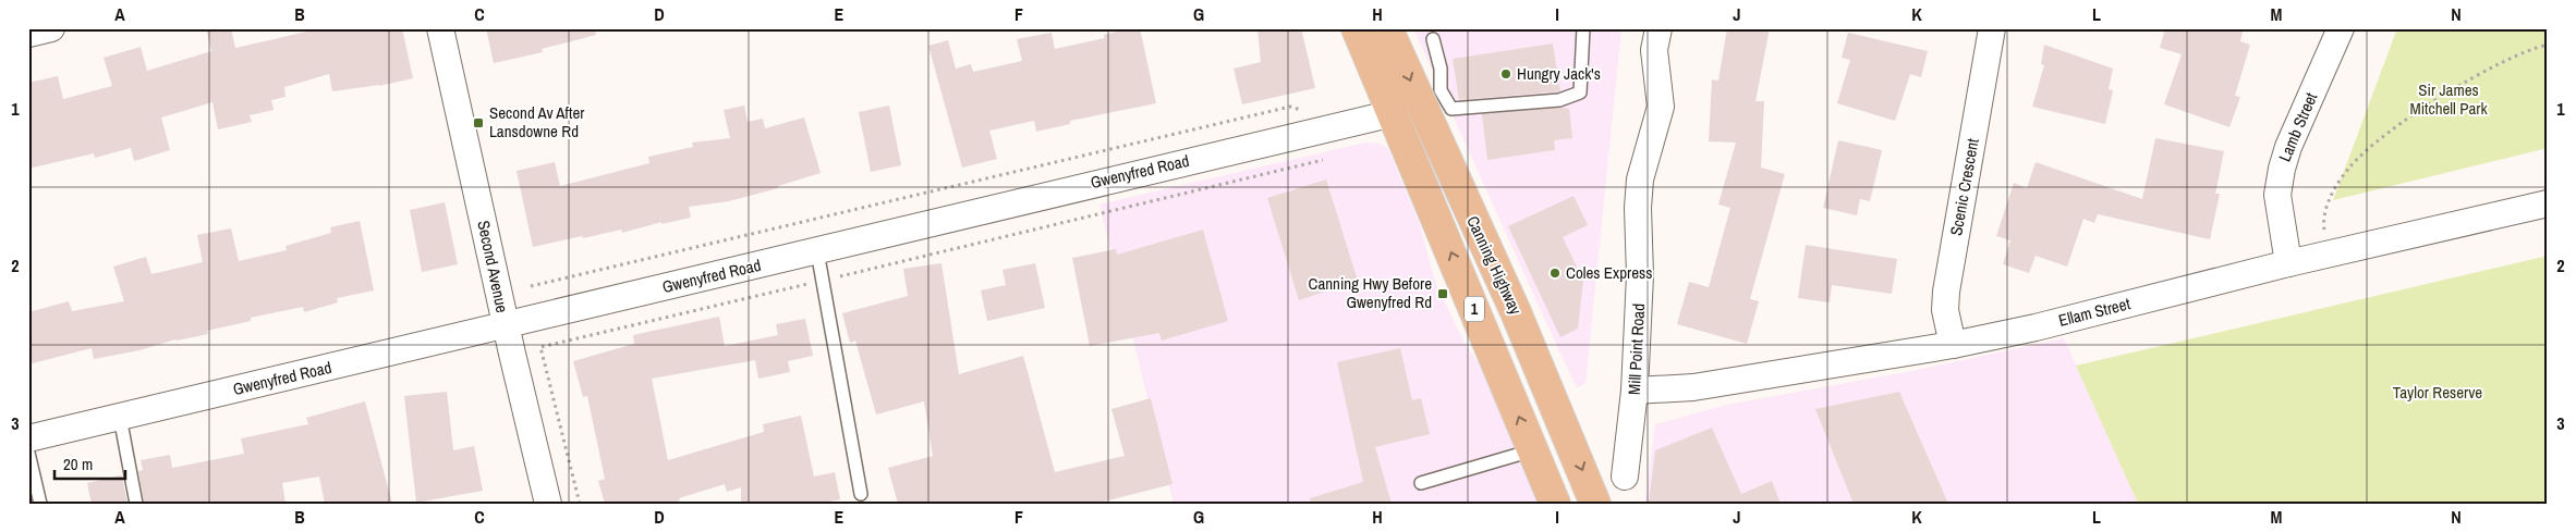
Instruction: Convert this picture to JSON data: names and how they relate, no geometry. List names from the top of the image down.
{
  "streets": {
    "highway": ["Canning Highway", "1"],
    "street": [
      "Lamb Street",
      "Gwenyfred Road",
      "Scenic Crescent",
      "Second Avenue",
      "Ellam Street",
      "Mill Point Road"
    ]
  },
  "crossings": [
    ["Lamb Street", "Ellam Street"],
    ["Gwenyfred Road", "Canning Highway"],
    ["Gwenyfred Road", "Second Avenue"],
    ["Scenic Crescent", "Ellam Street"],
    ["Ellam Street", "Mill Point Road"]
  ],
  "parks": ["Sir James Mitchell Park", "Taylor Reserve"],
  "places": {
    "other": ["Hungry Jack's", "Coles Express"],
    "transit": ["Second Av After Lansdowne Rd", "Canning Hwy Before Gwenyfred Rd"]
  },
  "scale_bar": "20 m",
  "grid": {
    "columns": [
      "A",
      "B",
      "C",
      "D",
      "E",
      "F",
      "G",
      "H",
      "I",
      "J",
      "K",
      "L",
      "M",
      "N"
    ],
    "rows": ["1", "2", "3"]
  }
}
